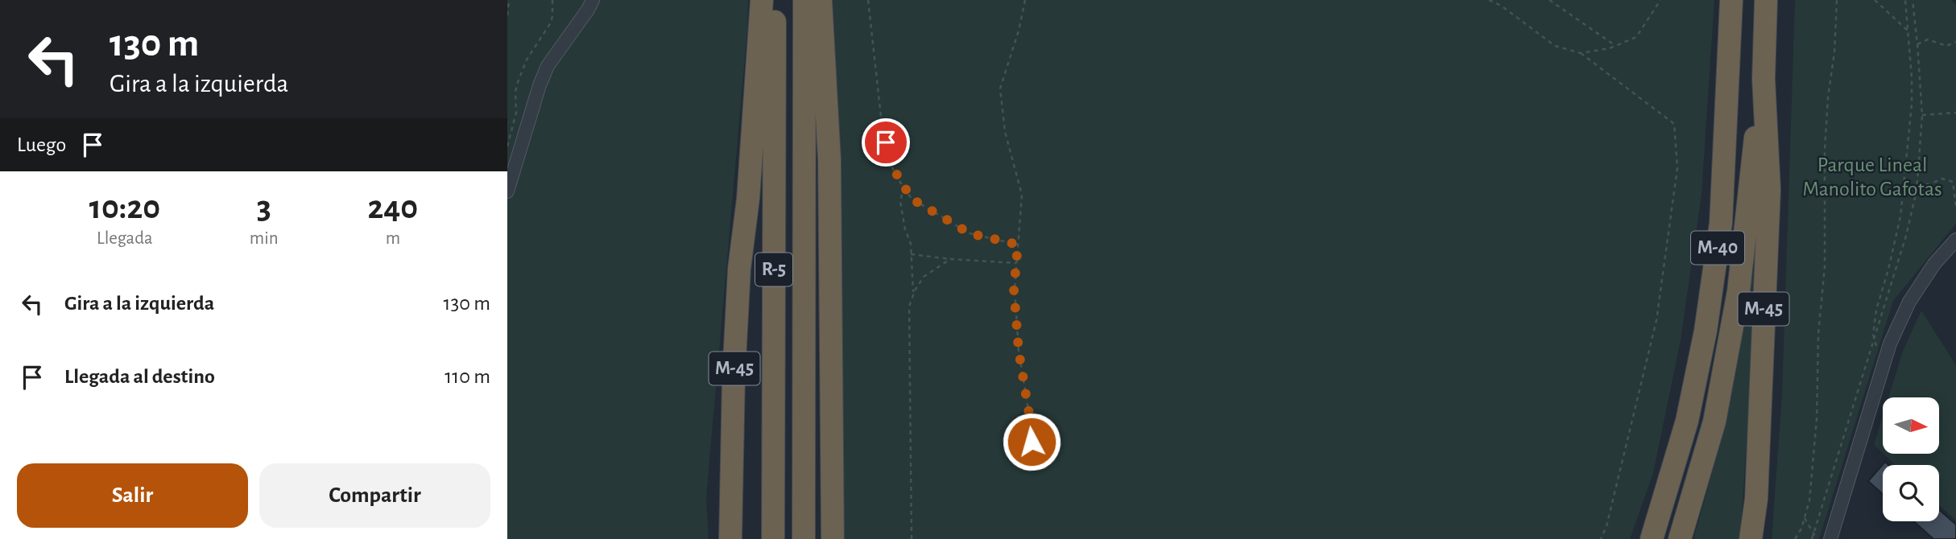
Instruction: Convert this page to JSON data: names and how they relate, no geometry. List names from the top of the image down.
{
  "streets": {
    "highway": ["M-40", "R-5", "M-45"]
  },
  "crossings": [
    ["M-40", "M-45"]
  ],
  "parks": ["Parque Lineal Manolito Gafotas"],
  "north": "right",
  "page": {
    "turn": ["130 m", "Gira a la izquierda"],
    "then": "Luego",
    "eta": [
      "10:20",
      "Llegada",
      "3",
      "min",
      "240",
      "m"
    ],
    "list": [
      {
        "name": "Gira a la izquierda",
        "value": "130 m"
      },
      {
        "name": "Llegada al destino",
        "value": "110 m"
      }
    ],
    "buttons": ["Salir", "Compartir"]
  }
}
